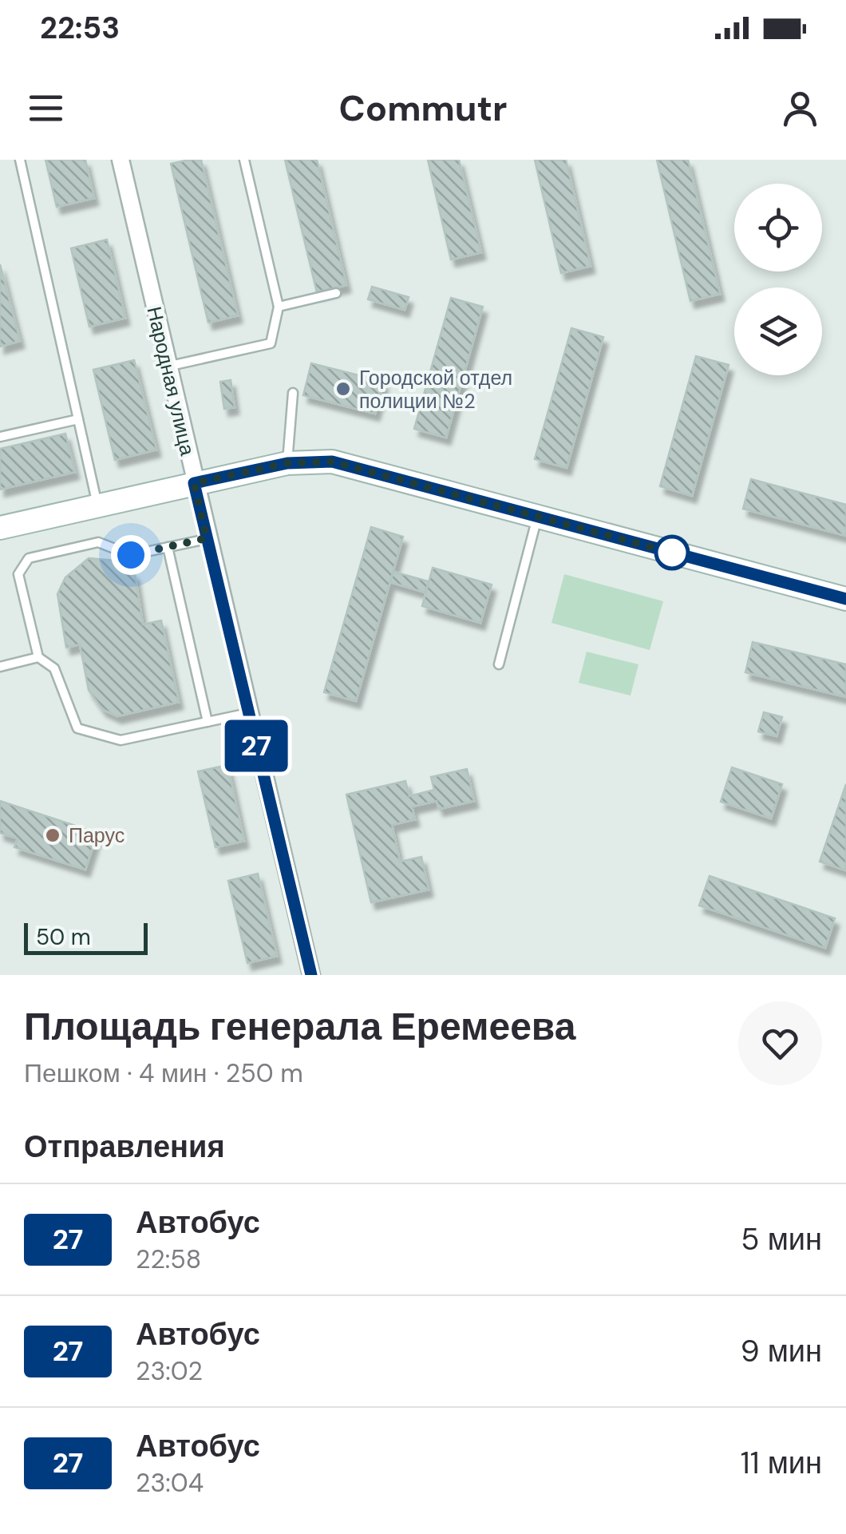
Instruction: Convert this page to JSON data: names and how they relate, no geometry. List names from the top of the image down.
{
  "streets": {
    "street": ["Народная улица"]
  },
  "places": ["Городской отдел полиции №2", "Парус"],
  "lines": ["bus line 27"],
  "scale_bar": "50 m",
  "page": {
    "status": "22:53",
    "header": "Commutr",
    "on_map": "27",
    "scale": "50 m",
    "heading": [
      ["Площадь генерала Еремеева", "Пешком · 4 мин · 250 m"],
      "Отправления"
    ],
    "list": [
      {
        "mark": "27",
        "name": "Автобус",
        "note": "22:58",
        "value": "5 мин"
      },
      {
        "mark": "27",
        "name": "Автобус",
        "note": "23:02",
        "value": "9 мин"
      },
      {
        "mark": "27",
        "name": "Автобус",
        "note": "23:04",
        "value": "11 мин"
      }
    ]
  }
}
